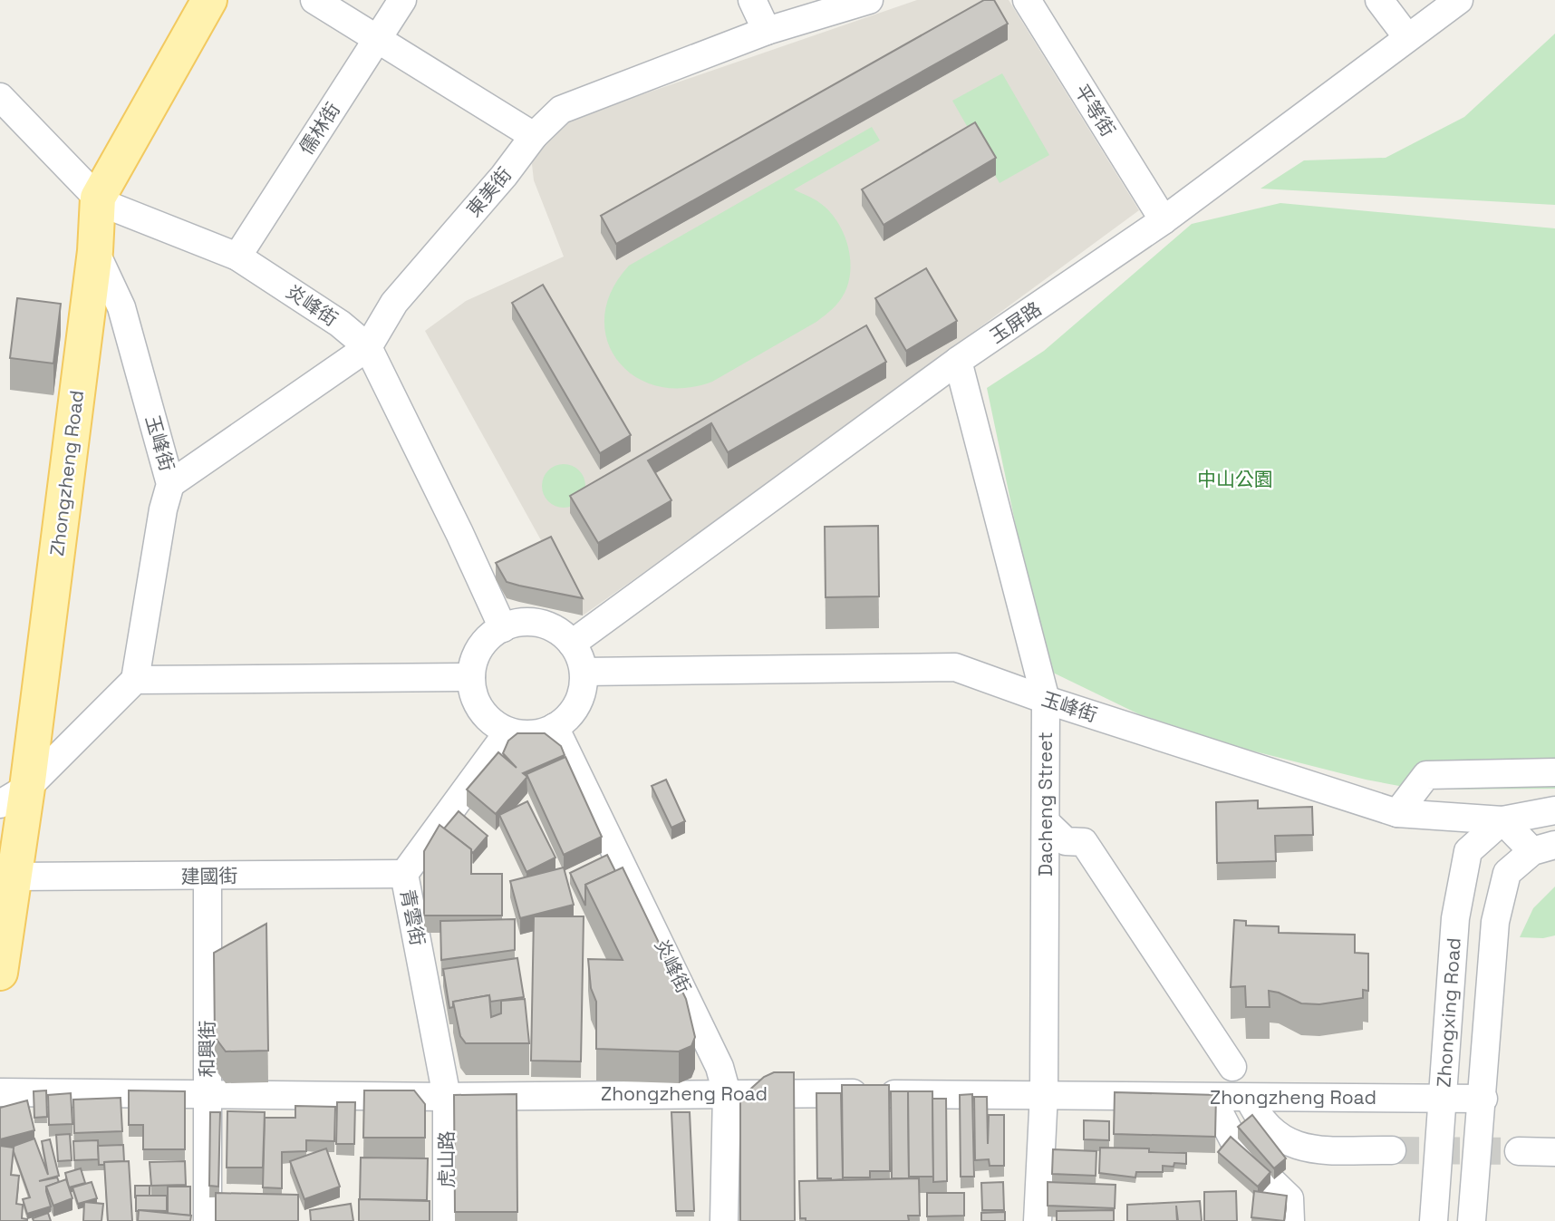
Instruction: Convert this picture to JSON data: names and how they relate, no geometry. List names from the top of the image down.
{
  "streets": {
    "main road": ["Zhongzheng Road"],
    "street": [
      "平等街",
      "儒林街",
      "東美街",
      "炎峰街",
      "玉屏路",
      "玉峰街",
      "Dacheng Street",
      "建國街",
      "青雲街",
      "Zhongxing Road",
      "和興街",
      "虎山路"
    ]
  },
  "crossings": [
    ["平等街", "玉屏路"],
    ["儒林街", "炎峰街"],
    ["東美街", "炎峰街"],
    ["東美街", "玉峰街"],
    ["炎峰街", "玉屏路"],
    ["炎峰街", "玉峰街"],
    ["炎峰街", "Zhongzheng Road"],
    ["炎峰街", "青雲街"],
    ["玉屏路", "玉峰街"],
    ["玉屏路", "Dacheng Street"],
    ["玉屏路", "青雲街"],
    ["玉峰街", "Zhongzheng Road"],
    ["玉峰街", "Dacheng Street"],
    ["玉峰街", "青雲街"],
    ["玉峰街", "Zhongxing Road"],
    ["Zhongzheng Road", "Dacheng Street"],
    ["Zhongzheng Road", "建國街"],
    ["Zhongzheng Road", "青雲街"],
    ["Zhongzheng Road", "Zhongxing Road"],
    ["Zhongzheng Road", "和興街"],
    ["Zhongzheng Road", "虎山路"],
    ["建國街", "青雲街"],
    ["建國街", "和興街"],
    ["青雲街", "虎山路"]
  ],
  "parks": ["中山公園"]
}
